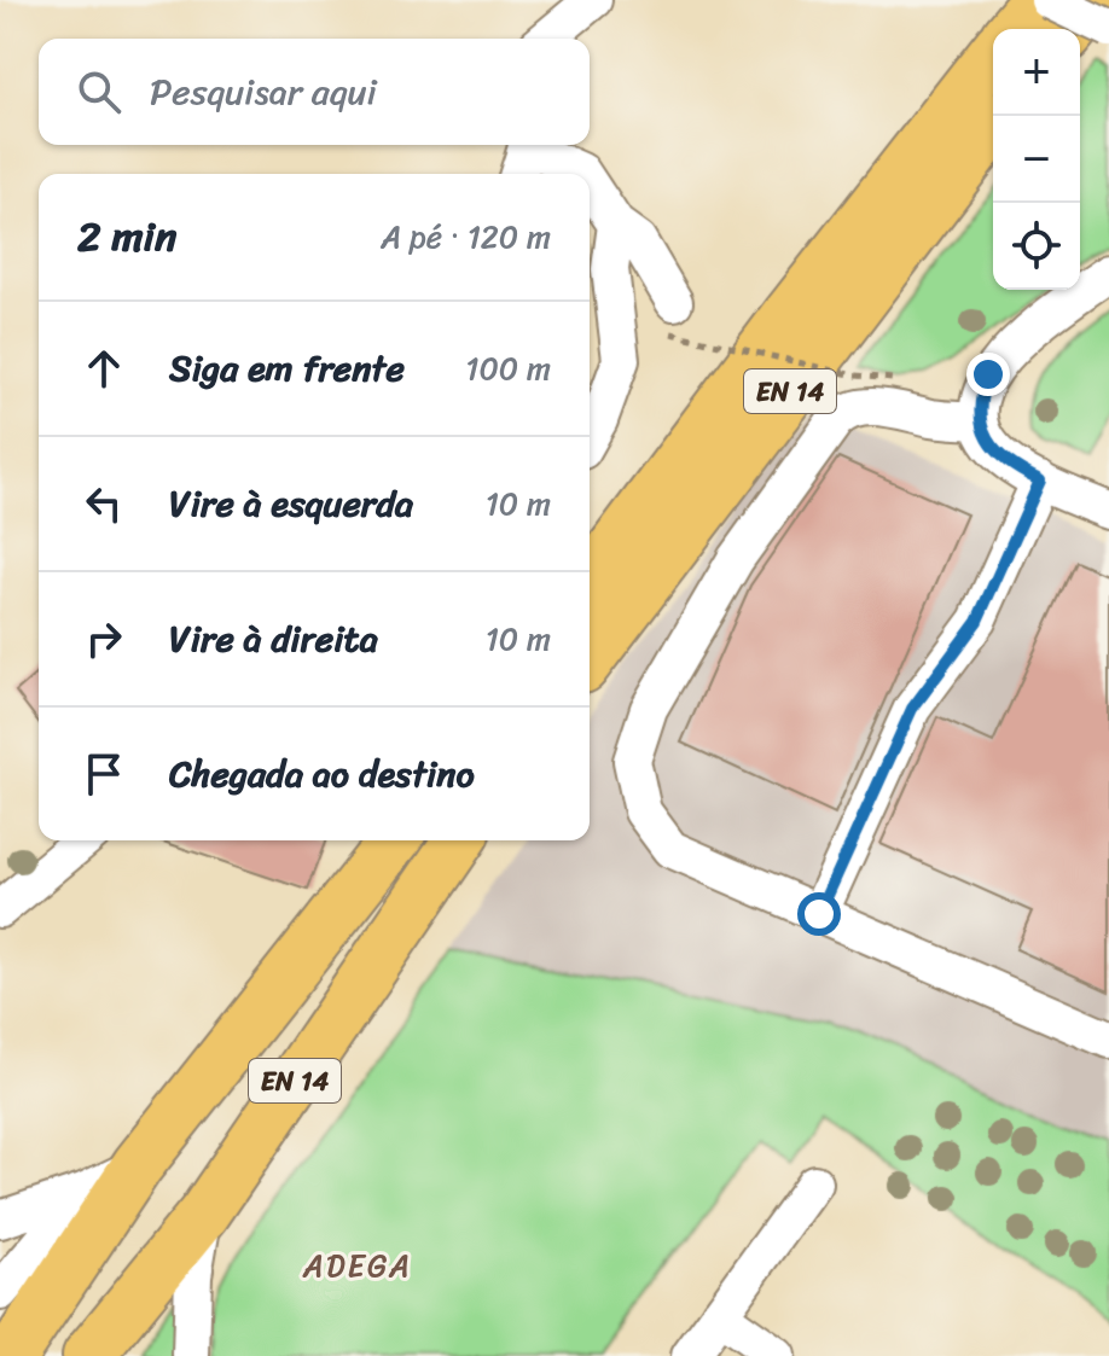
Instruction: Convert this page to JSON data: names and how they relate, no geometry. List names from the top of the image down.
{
  "streets": {
    "highway": ["EN 14"]
  },
  "districts": ["ADEGA"],
  "page": {
    "map_buttons": ["+", "−"],
    "search": "Pesquisar aqui",
    "heading": ["2 min", "A pé · 120 m"],
    "list": [
      ["Siga em frente", "100 m"],
      ["Vire à esquerda", "10 m"],
      ["Vire à direita", "10 m"],
      "Chegada ao destino"
    ]
  }
}
